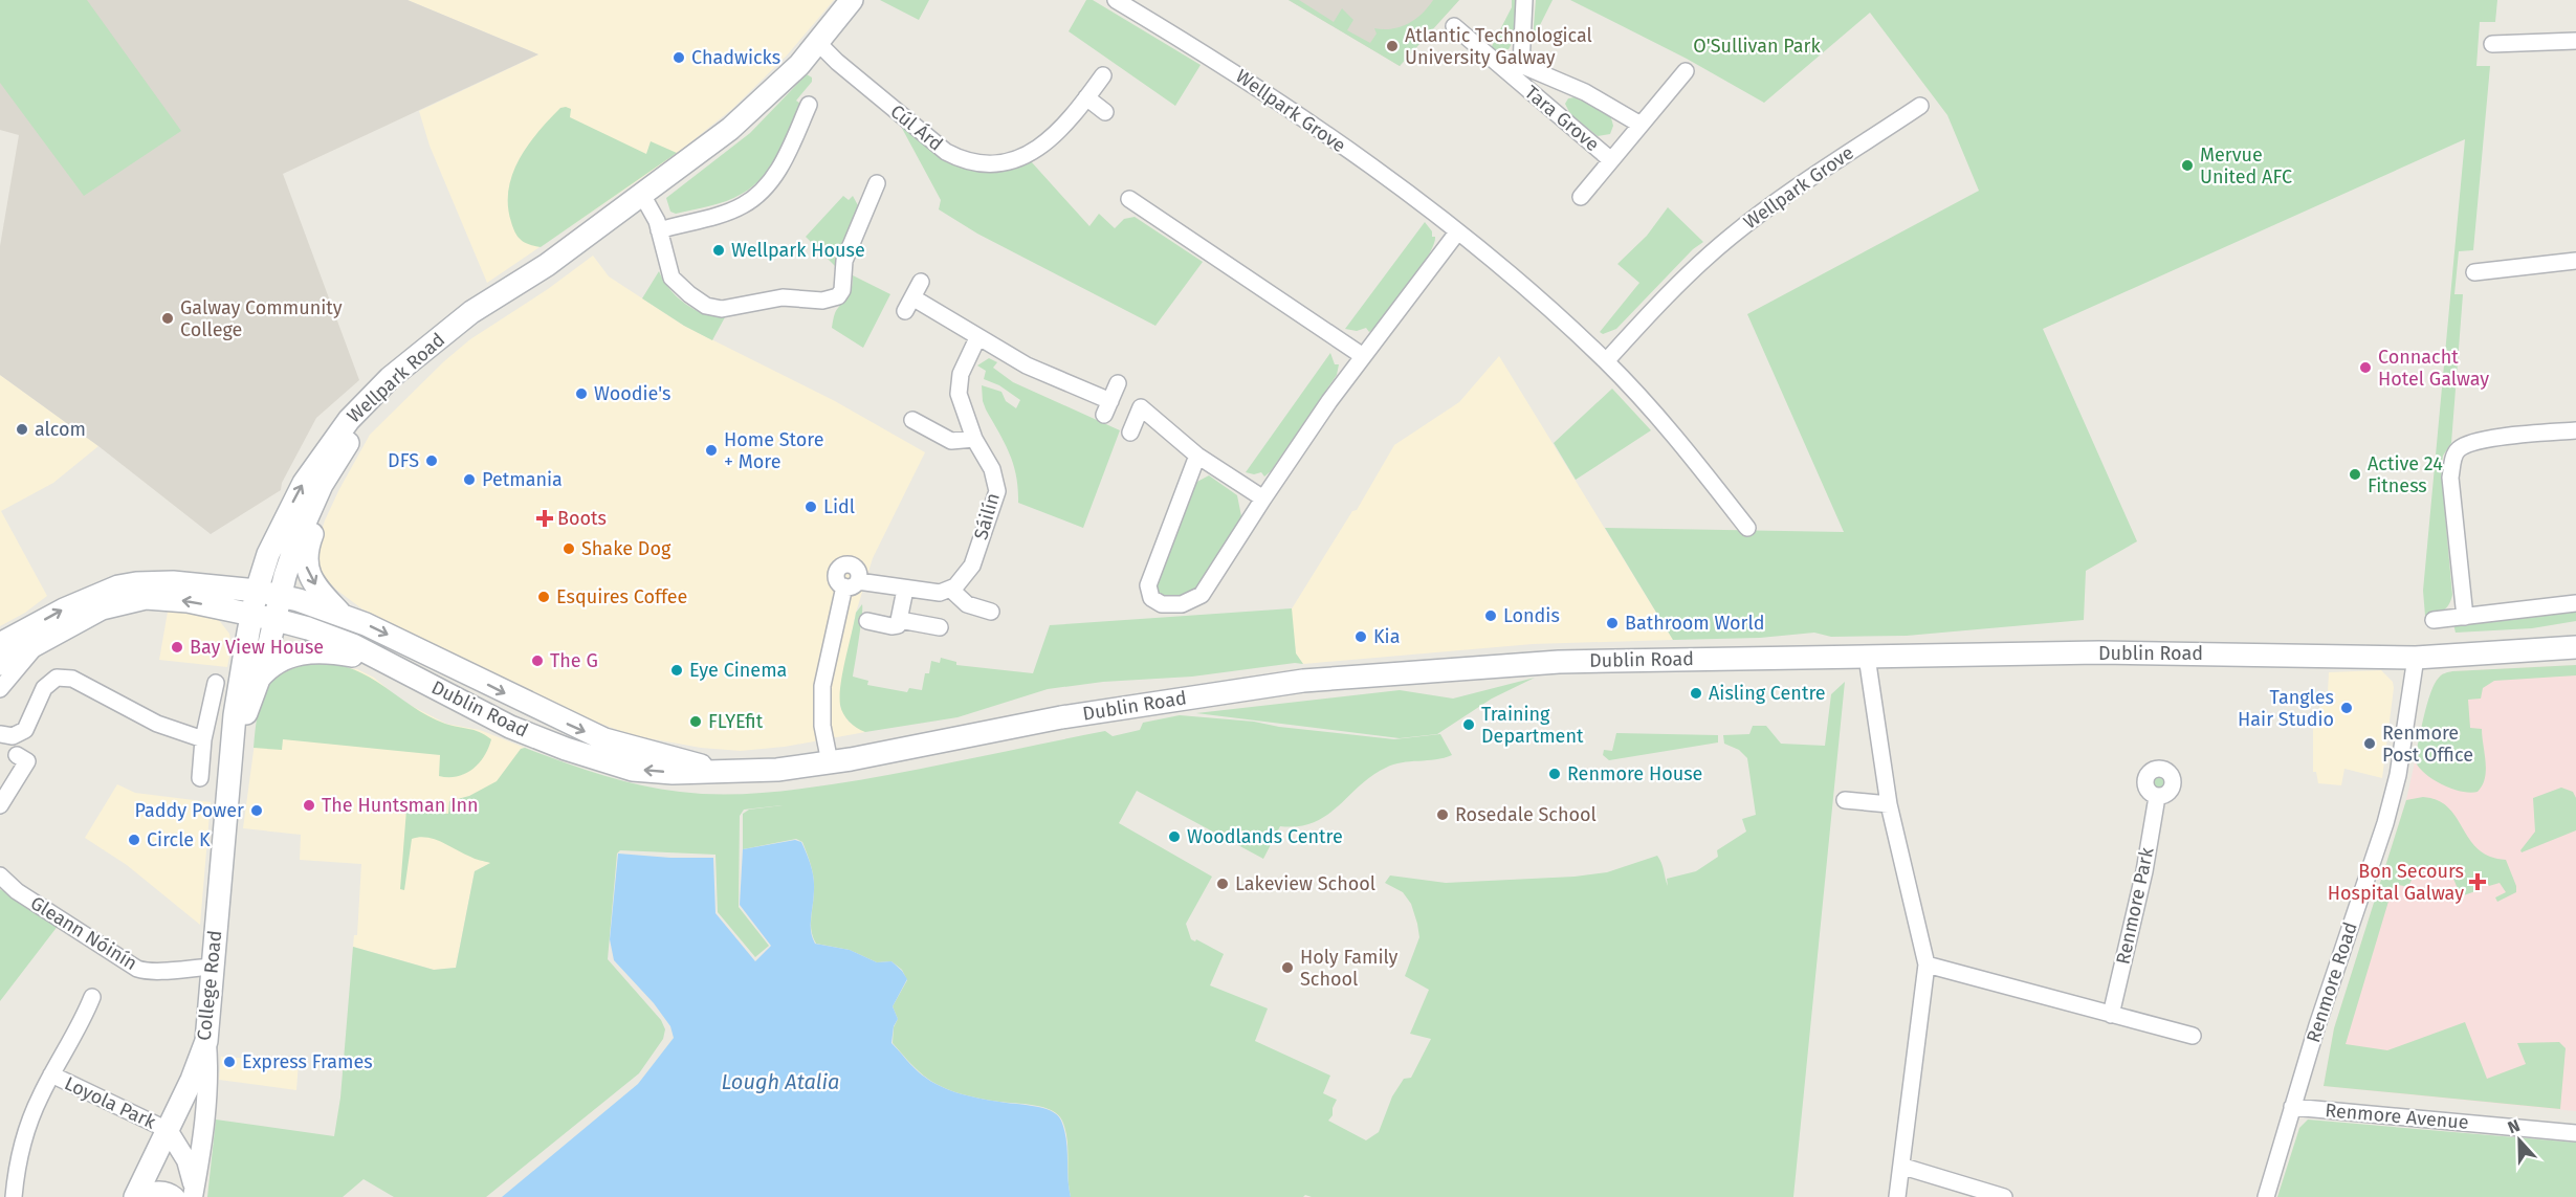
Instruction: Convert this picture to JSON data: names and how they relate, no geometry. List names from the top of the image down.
{
  "streets": {
    "main road": ["Wellpark Road", "Dublin Road", "College Road"],
    "street": [
      "Wellpark Grove",
      "Tara Grove",
      "Cúl Árd",
      "Sáilín",
      "Renmore Park",
      "Gleann Nóinín",
      "Renmore Road",
      "Loyola Park",
      "Renmore Avenue"
    ]
  },
  "crossings": [
    ["Cúl Árd", "Wellpark Road"],
    ["Wellpark Road", "Dublin Road"],
    ["Wellpark Road", "College Road"],
    ["Dublin Road", "Renmore Road"],
    ["Dublin Road", "College Road"],
    ["Gleann Nóinín", "College Road"],
    ["Renmore Road", "Renmore Avenue"],
    ["College Road", "Loyola Park"]
  ],
  "water": ["Lough Atalia"],
  "parks": ["O'Sullivan Park"],
  "places": {
    "other": [
      "Atlantic Technological University Galway",
      "Chadwicks",
      "Mervue United AFC",
      "Wellpark House",
      "Galway Community College",
      "Connacht Hotel Galway",
      "Woodie's",
      "alcom",
      "Home Store + More",
      "DFS",
      "Active 24 Fitness",
      "Petmania",
      "Lidl",
      "Shake Dog",
      "Esquires Coffee",
      "Londis",
      "Bathroom World",
      "Kia",
      "Bay View House",
      "The G",
      "Eye Cinema",
      "Aisling Centre",
      "Tangles Hair Studio",
      "FLYEfit",
      "Training Department",
      "Renmore Post Office",
      "Renmore House",
      "The Huntsman Inn",
      "Paddy Power",
      "Rosedale School",
      "Woodlands Centre",
      "Circle K",
      "Lakeview School",
      "Holy Family School",
      "Express Frames"
    ],
    "health": ["Boots", "Bon Secours Hospital Galway"]
  },
  "north": "top"
}
